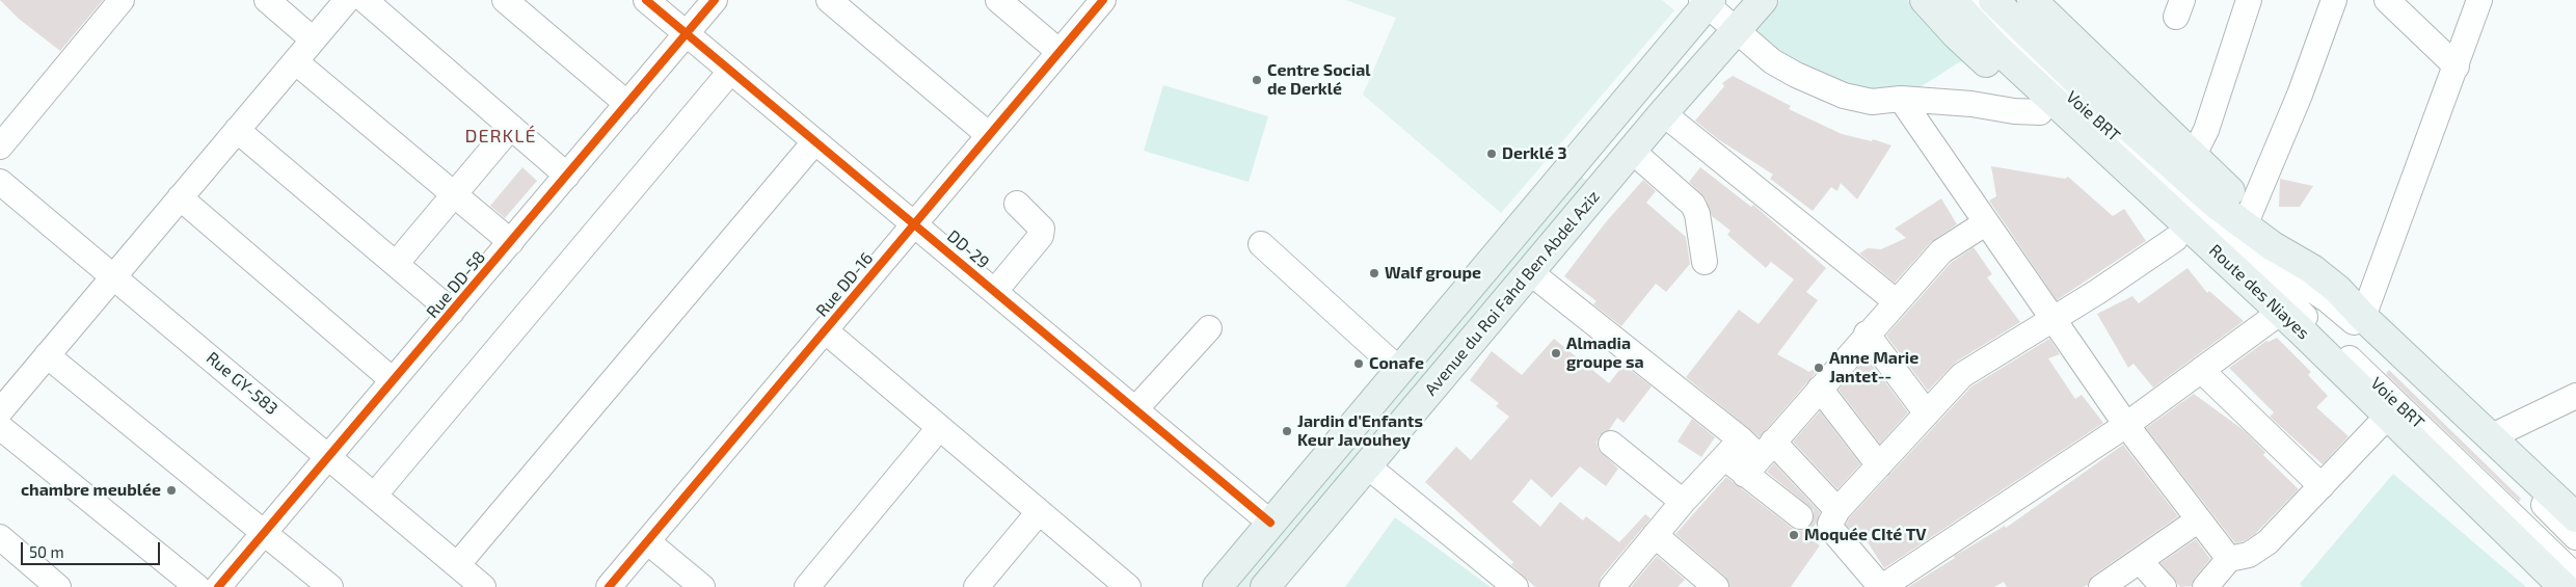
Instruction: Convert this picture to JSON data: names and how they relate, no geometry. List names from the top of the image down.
{
  "streets": {
    "main road": ["Route des Niayes", "Avenue du Roi Fahd Ben Abdel Aziz"],
    "street": [
      "Voie BRT",
      "DD-29",
      "Rue DD-58",
      "Rue DD-16",
      "Rue GY-583"
    ]
  },
  "crossings": [
    ["DD-29", "Rue DD-58"],
    ["DD-29", "Rue DD-16"],
    ["Rue DD-58", "Rue GY-583"]
  ],
  "districts": ["DERKLÉ"],
  "places": [
    "Centre Social de Derklé",
    "Derklé 3",
    "Walf groupe",
    "Almadia groupe sa",
    "Conafe",
    "Anne Marie Jantet--",
    "Jardin d'Enfants Keur Javouhey",
    "chambre meublée",
    "Moquée CIté TV"
  ],
  "scale_bar": "50 m"
}
